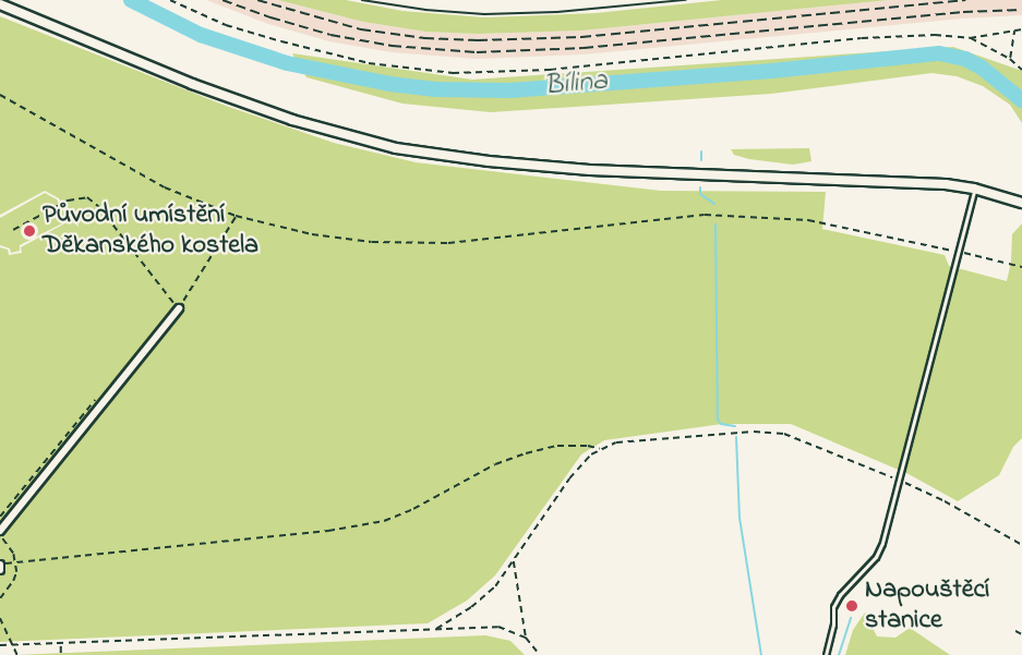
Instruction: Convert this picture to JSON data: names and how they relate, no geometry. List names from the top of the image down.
{
  "water": ["Bílina"],
  "places": ["Původní umístění Děkanského kostela", "Napouštěcí stanice"]
}
